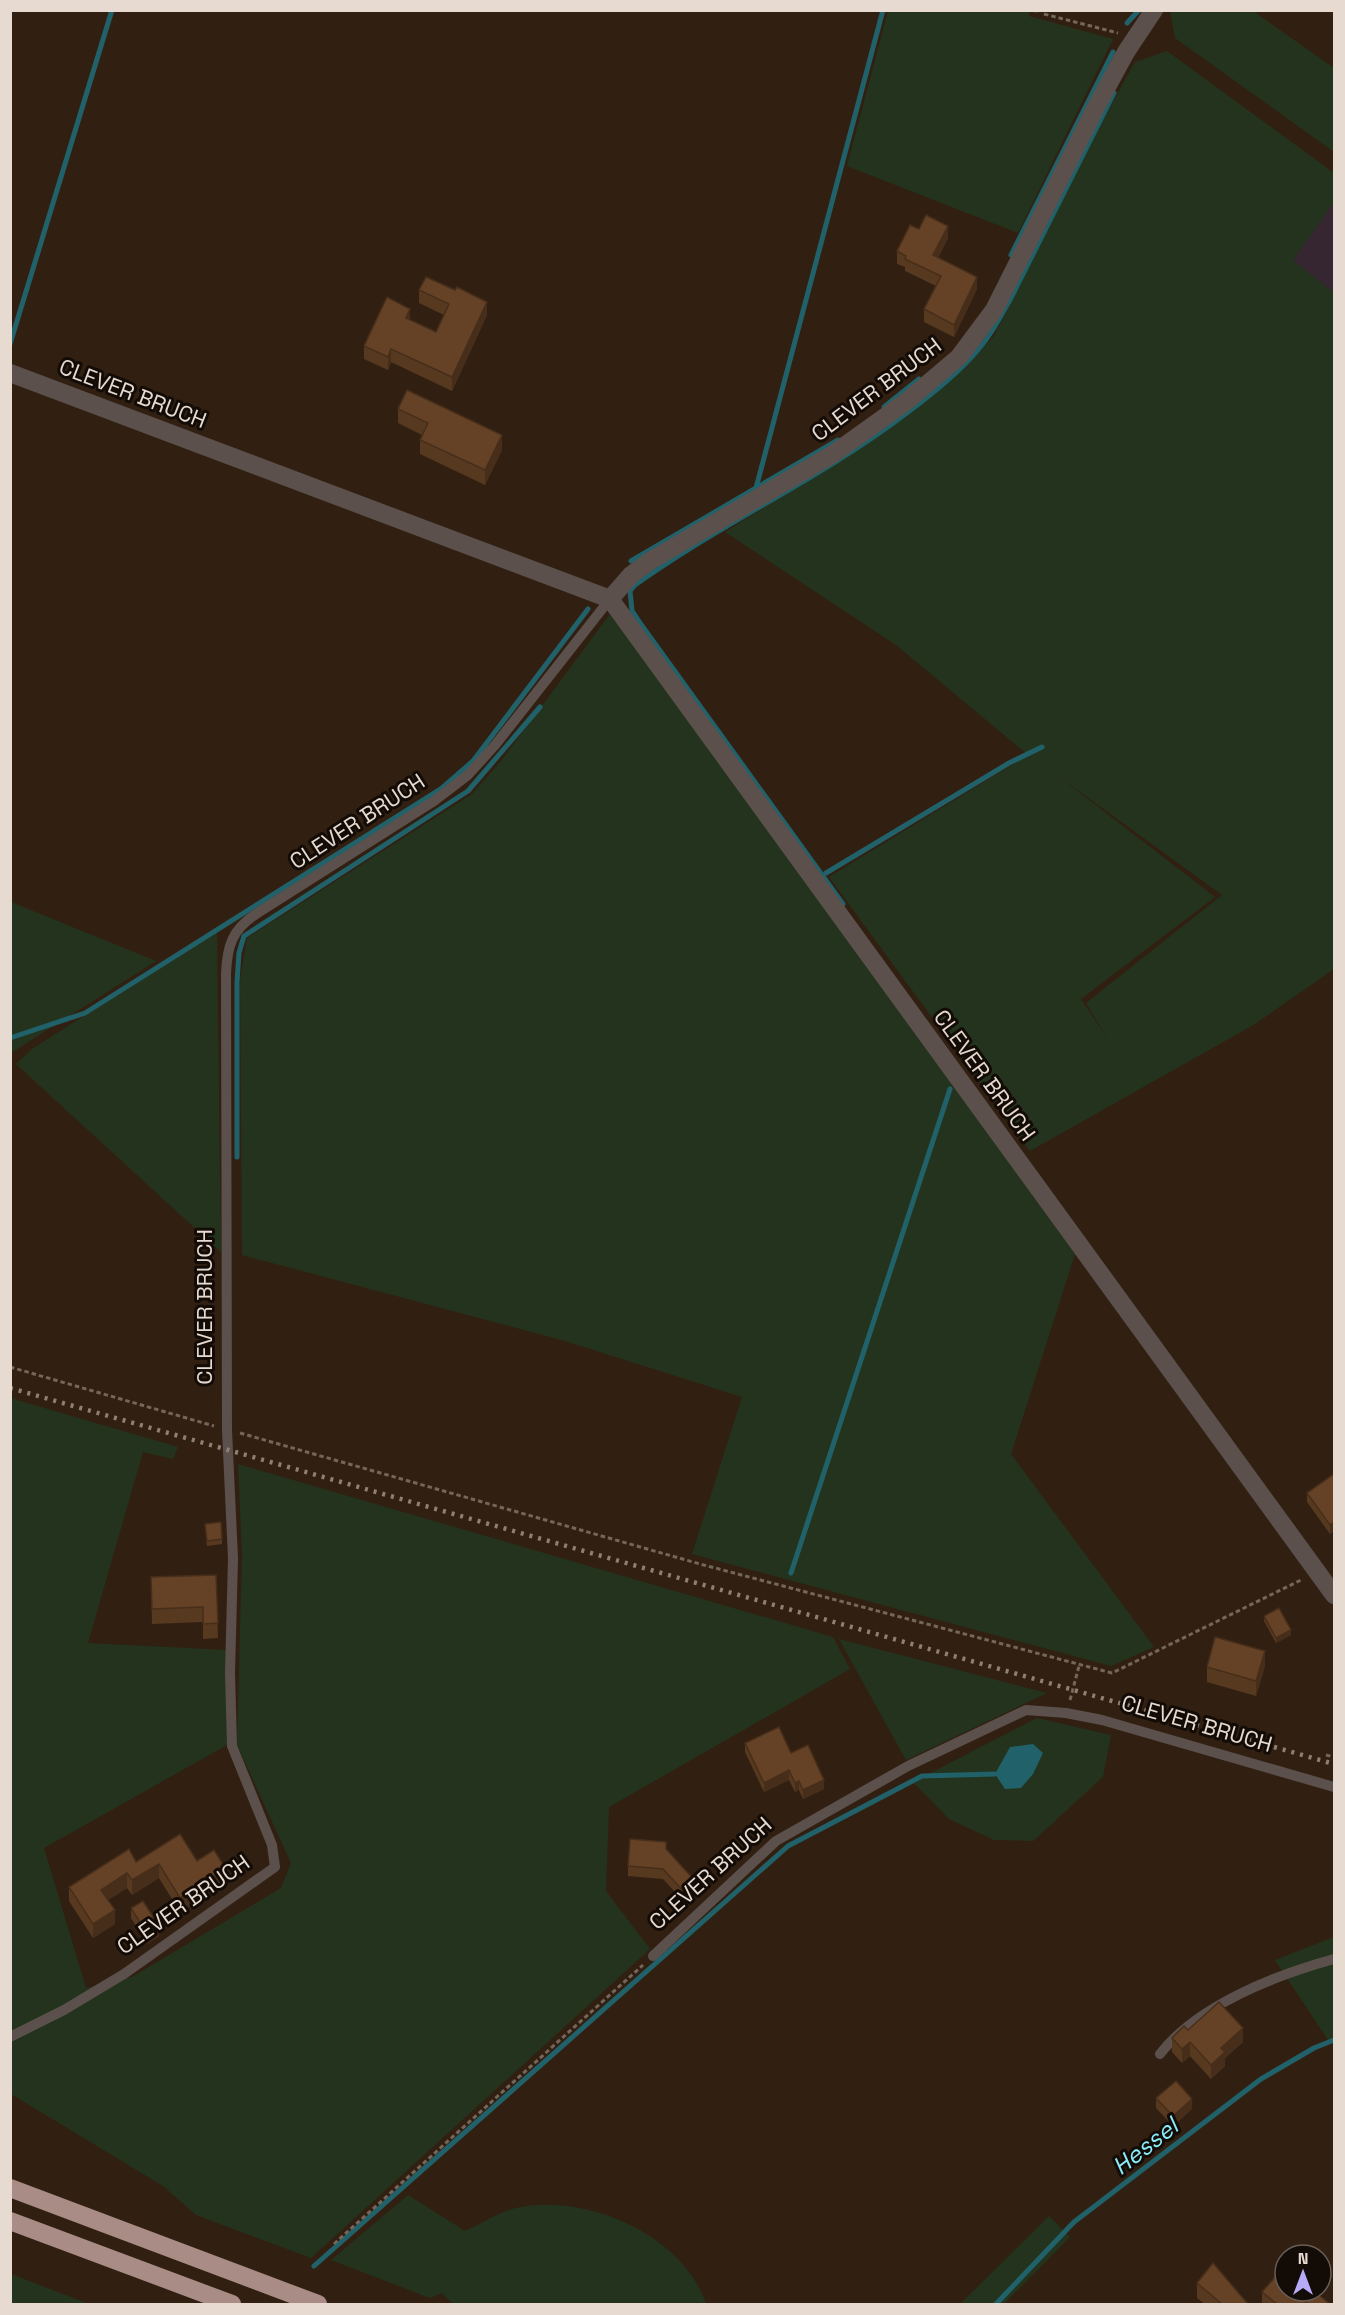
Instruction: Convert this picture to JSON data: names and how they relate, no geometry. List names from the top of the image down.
{
  "streets": {
    "street": ["CLEVER BRUCH"]
  },
  "water": ["Hessel"],
  "north": "top"
}
